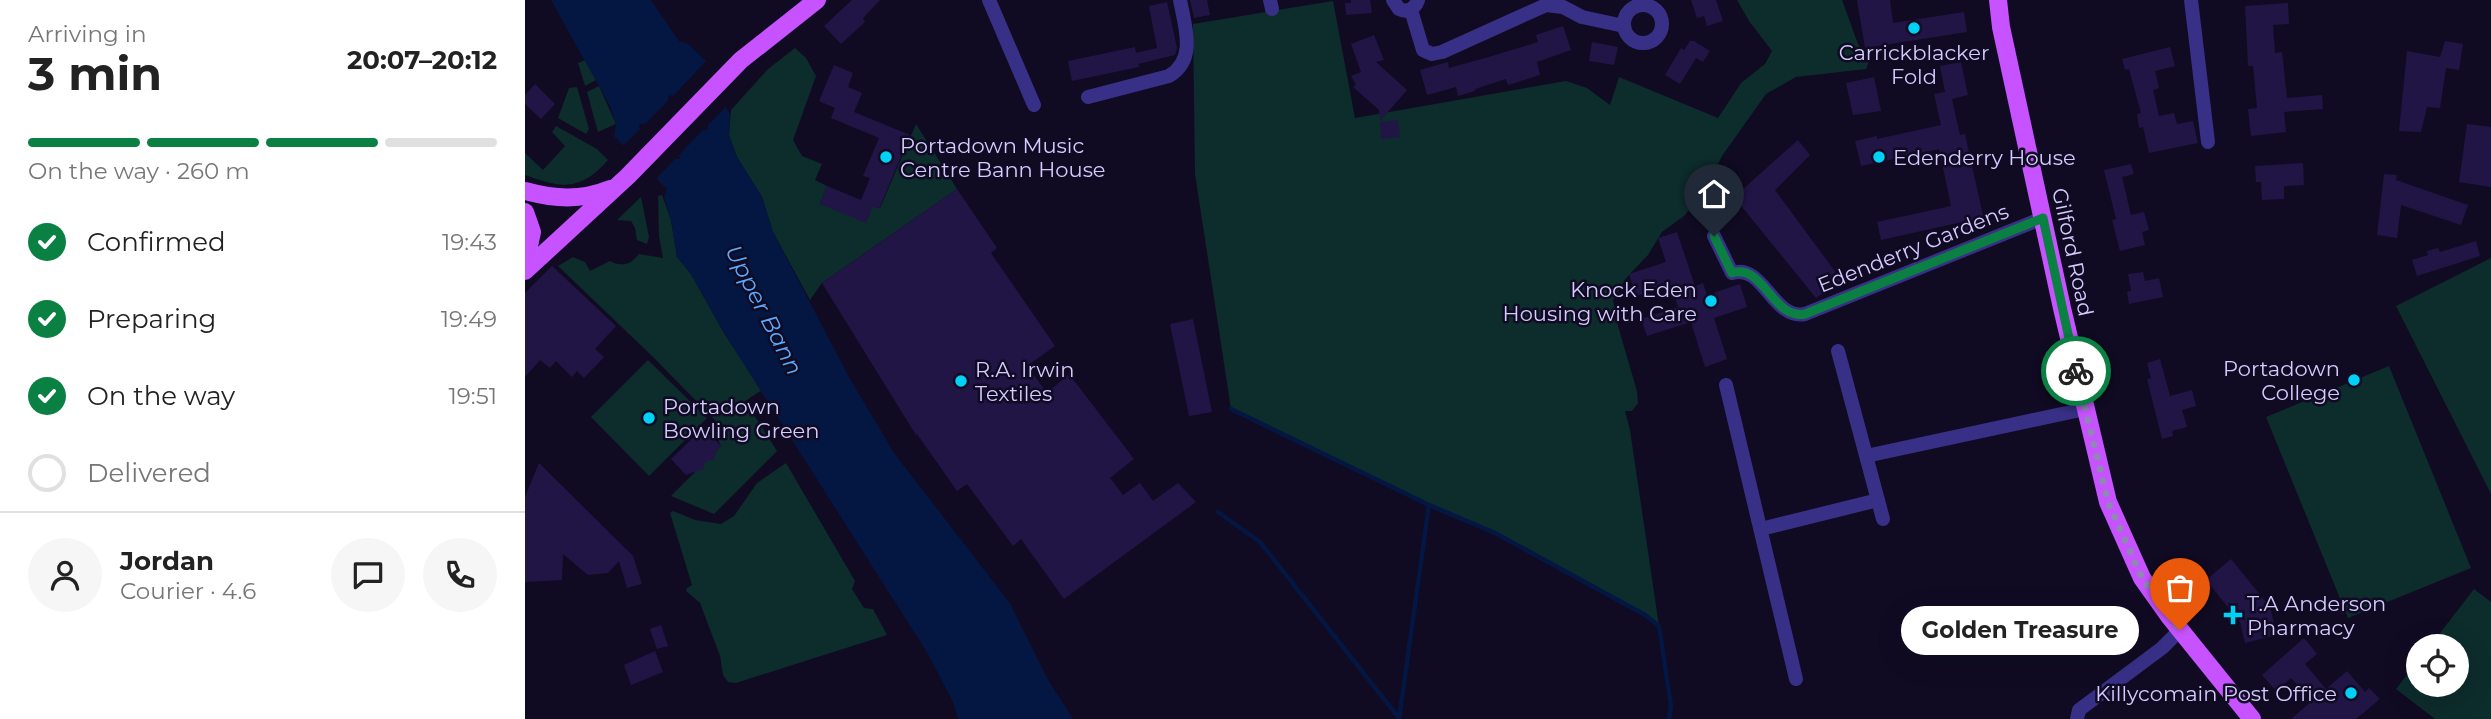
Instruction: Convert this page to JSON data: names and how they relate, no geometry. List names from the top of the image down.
{
  "streets": {
    "main road": ["Gilford Road"],
    "street": ["Edenderry Gardens"]
  },
  "crossings": [
    ["Edenderry Gardens", "Gilford Road"]
  ],
  "water": ["Upper Bann"],
  "places": {
    "other": [
      "Carrickblacker Fold",
      "Portadown Music Centre Bann House",
      "Edenderry House",
      "Knock Eden Housing with Care",
      "Portadown College",
      "R.A. Irwin Textiles",
      "Portadown Bowling Green",
      "Golden Treasure",
      "Killycomain Post Office"
    ],
    "health": ["T.A Anderson Pharmacy"]
  },
  "page": {
    "heading": ["3 min", "Arriving in", "20:07–20:12"],
    "panel": ["Jordan", "Courier · 4.6"],
    "bar": "On the way · 260 m",
    "list": [
      ["Confirmed", "19:43"],
      ["Preparing", "19:49"],
      ["On the way", "19:51"],
      "Delivered"
    ],
    "bubble": "Golden Treasure"
  }
}
